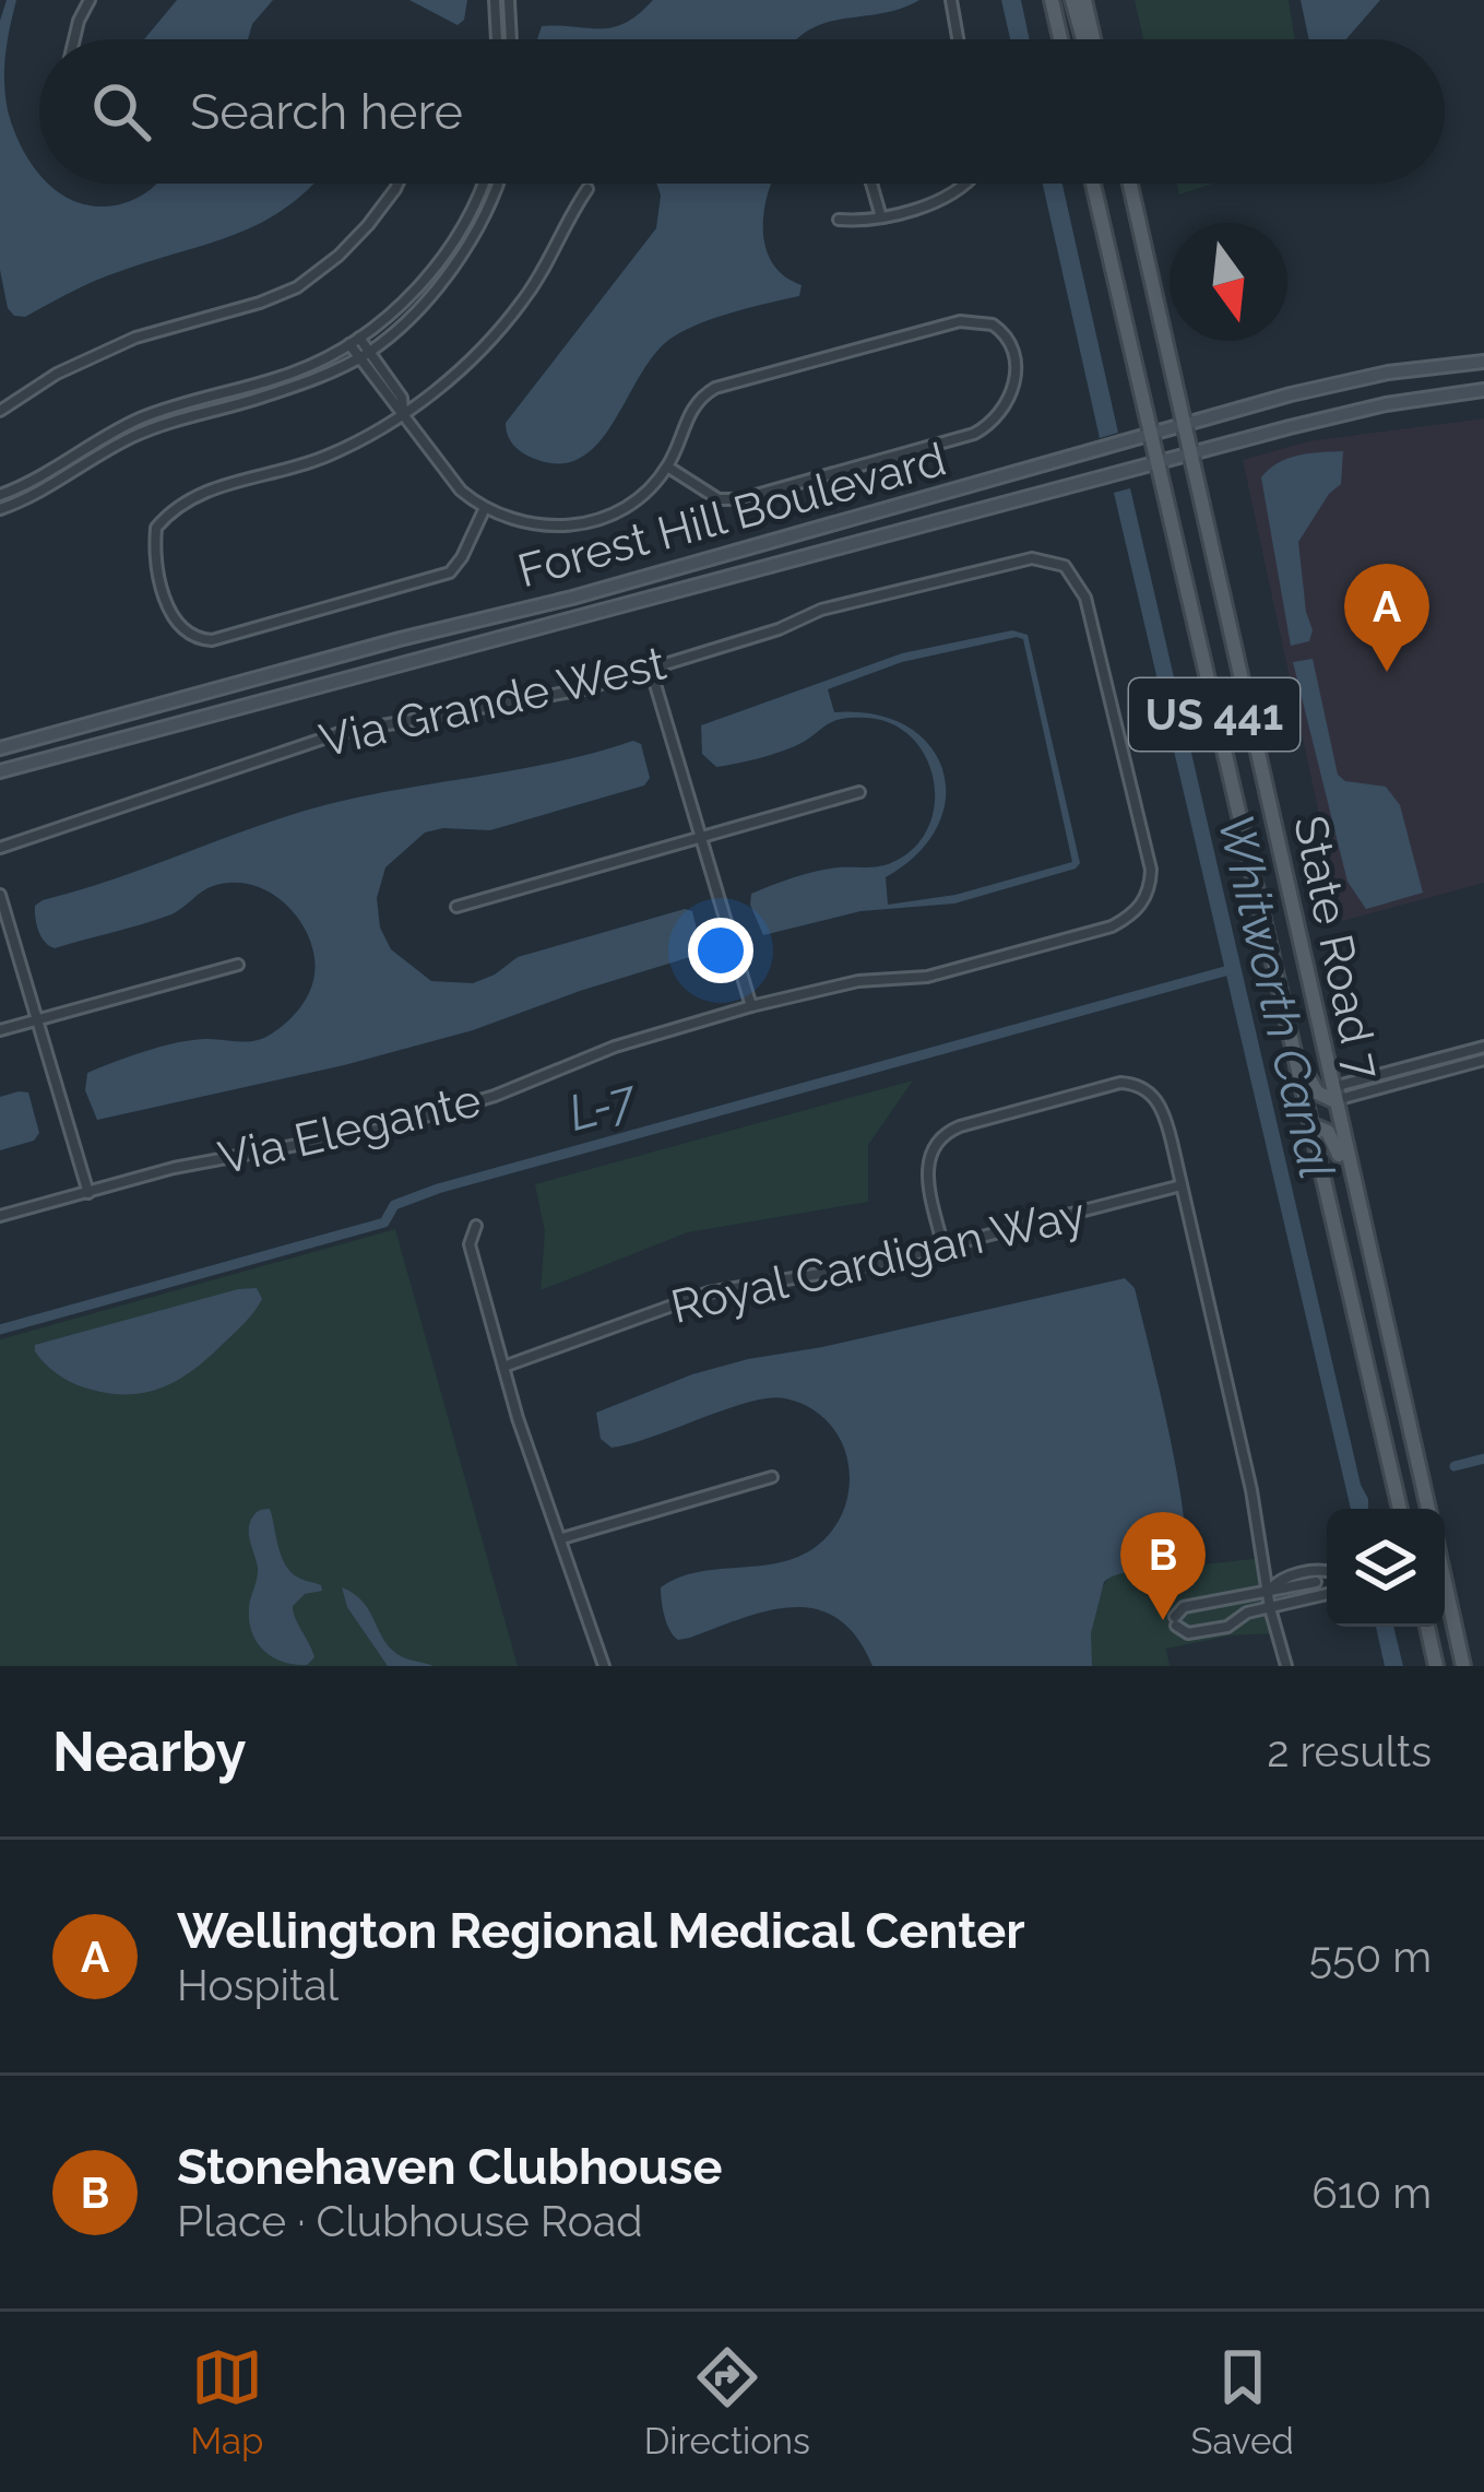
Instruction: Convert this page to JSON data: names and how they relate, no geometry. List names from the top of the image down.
{
  "streets": {
    "main road": ["Forest Hill Boulevard", "US 441", "State Road 7"],
    "street": ["Via Grande West", "Via Elegante", "Royal Cardigan Way"]
  },
  "crossings": [
    ["Forest Hill Boulevard", "State Road 7"],
    ["Via Grande West", "Via Elegante"]
  ],
  "water": ["Whitworth Canal", "L-7"],
  "north": "bottom",
  "page": {
    "search": "Search here",
    "pins": ["A", "B"],
    "heading": ["Nearby", "2 results"],
    "list": [
      {
        "mark": "A",
        "name": "Wellington Regional Medical Center",
        "note": "Hospital",
        "value": "550 m"
      },
      {
        "mark": "B",
        "name": "Stonehaven Clubhouse",
        "note": "Place · Clubhouse Road",
        "value": "610 m"
      }
    ],
    "nav": ["Map", "Directions", "Saved"]
  }
}
